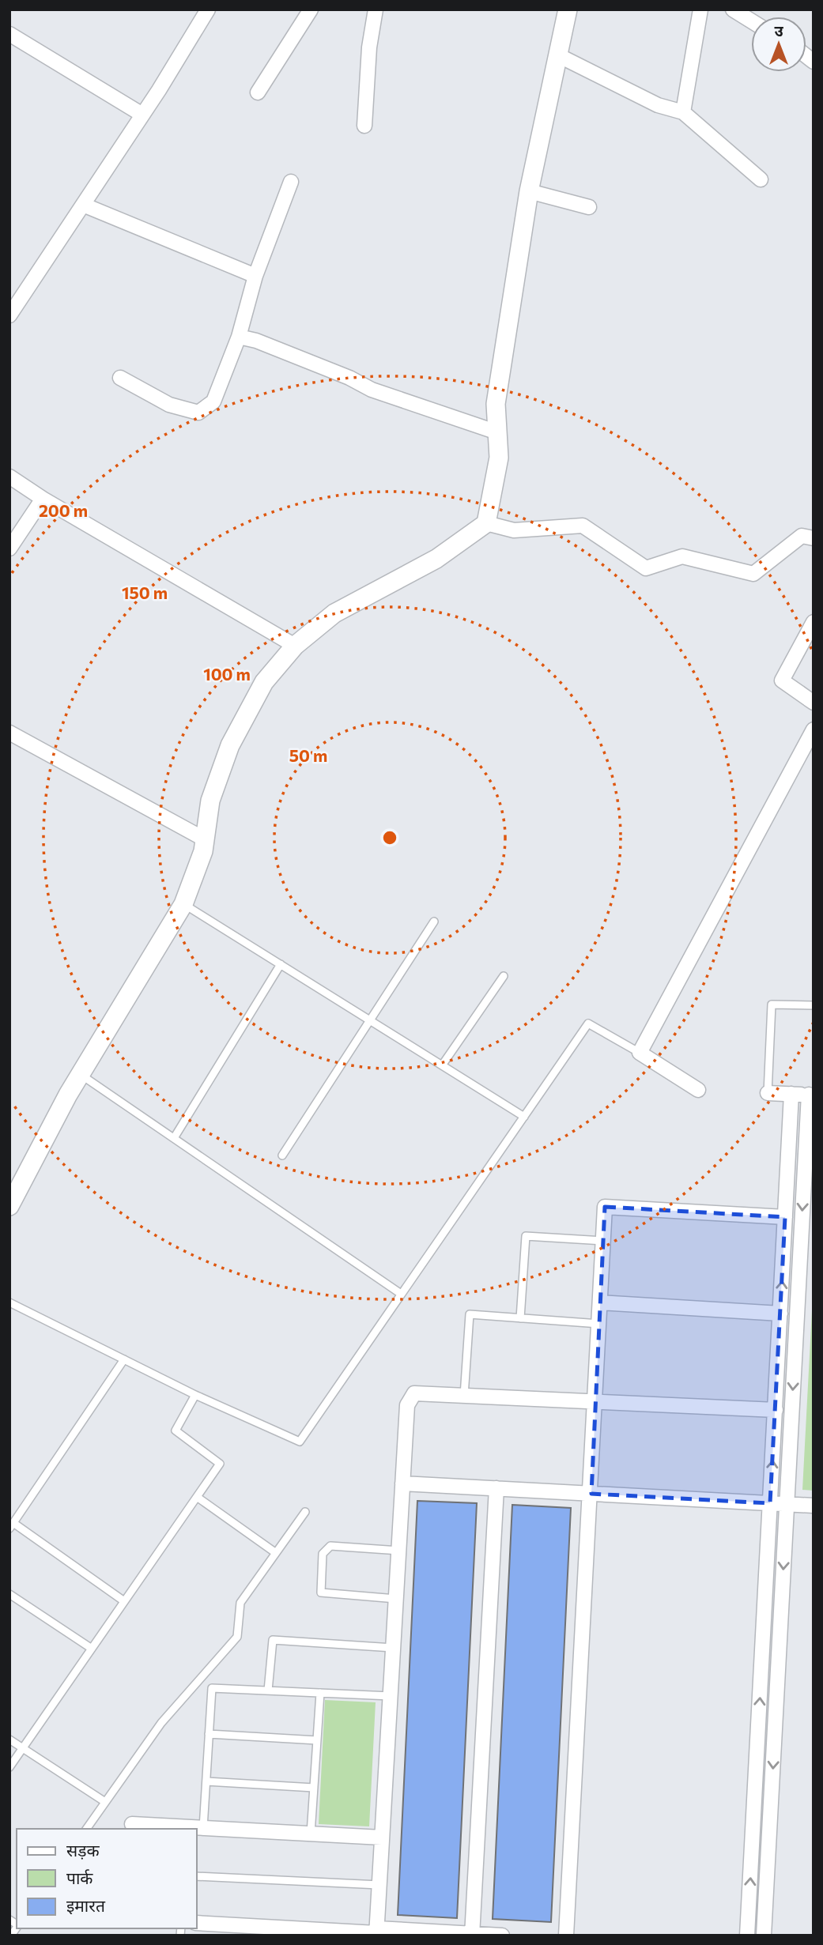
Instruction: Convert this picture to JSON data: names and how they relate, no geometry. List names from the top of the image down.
{
  "legend": ["सड़क", "पार्क", "इमारत"],
  "north": "top",
  "rings": [
    "200 m",
    "150 m",
    "100 m",
    "50 m"
  ]
}
